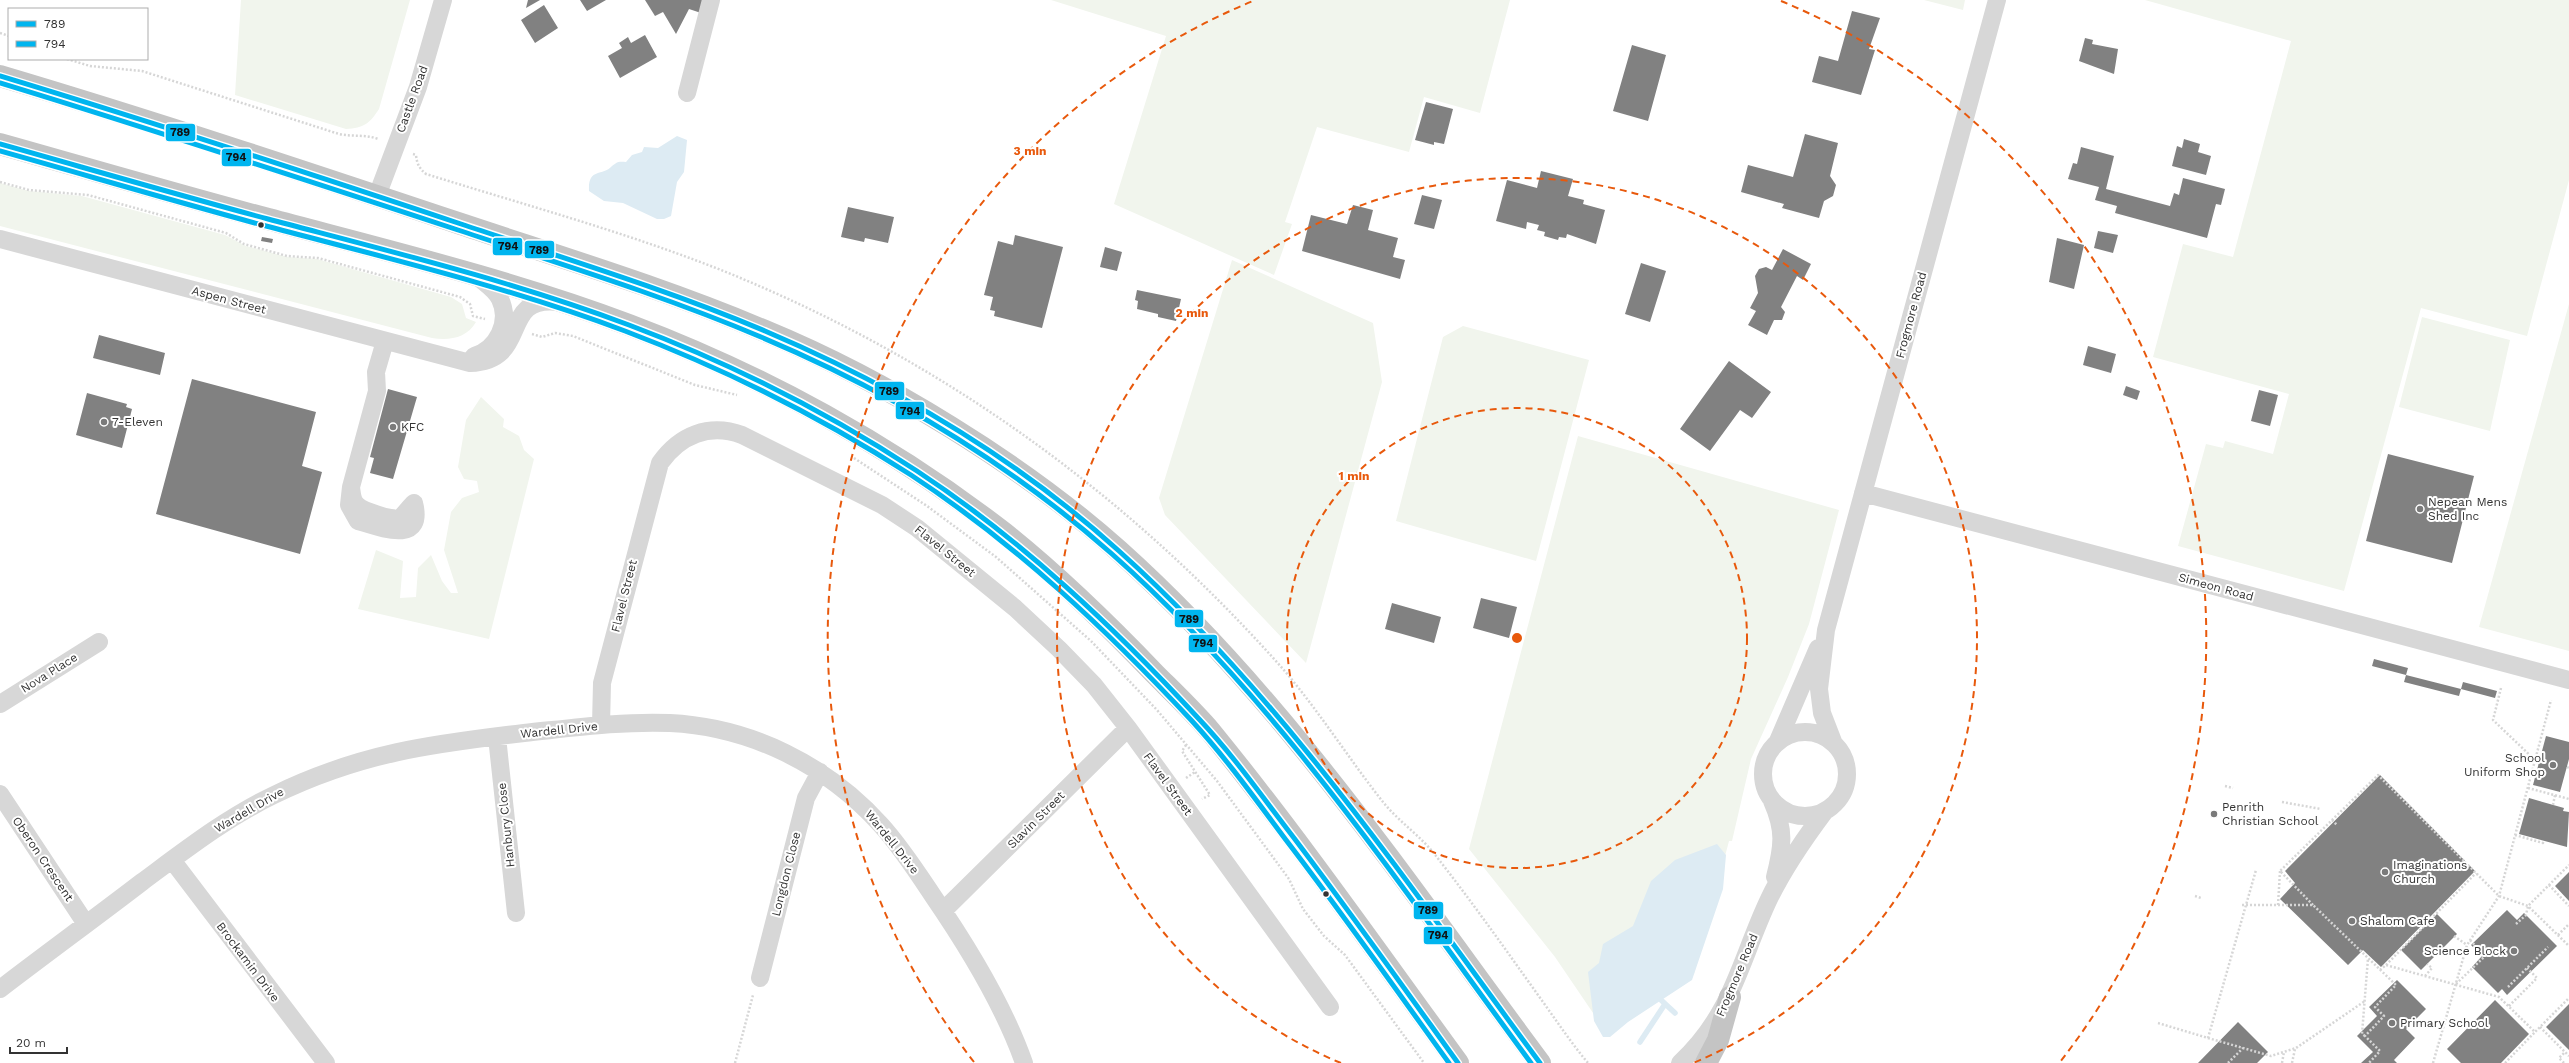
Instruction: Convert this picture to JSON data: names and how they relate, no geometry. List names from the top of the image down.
{
  "streets": {
    "street": [
      "Castle Road",
      "Aspen Street",
      "Frogmore Road",
      "Flavel Street",
      "Simeon Road",
      "Nova Place",
      "Wardell Drive",
      "Slavin Street",
      "Hanbury Close",
      "Oberon Crescent",
      "Longdon Close",
      "Brockamin Drive"
    ]
  },
  "crossings": [
    ["Frogmore Road", "Simeon Road"],
    ["Flavel Street", "Wardell Drive"],
    ["Flavel Street", "Slavin Street"],
    ["Wardell Drive", "Slavin Street"],
    ["Wardell Drive", "Hanbury Close"],
    ["Wardell Drive", "Oberon Crescent"],
    ["Wardell Drive", "Longdon Close"],
    ["Wardell Drive", "Brockamin Drive"]
  ],
  "places": [
    "7-Eleven",
    "KFC",
    "Nepean Mens Shed Inc",
    "School Uniform Shop",
    "Penrith Christian School",
    "Imaginations Church",
    "Shalom Cafe",
    "Science Block",
    "Primary School"
  ],
  "lines": ["transit line 789", "transit line 794"],
  "legend": ["789", "794"],
  "scale_bar": "20 m",
  "rings": ["3 min", "2 min", "1 min"]
}
